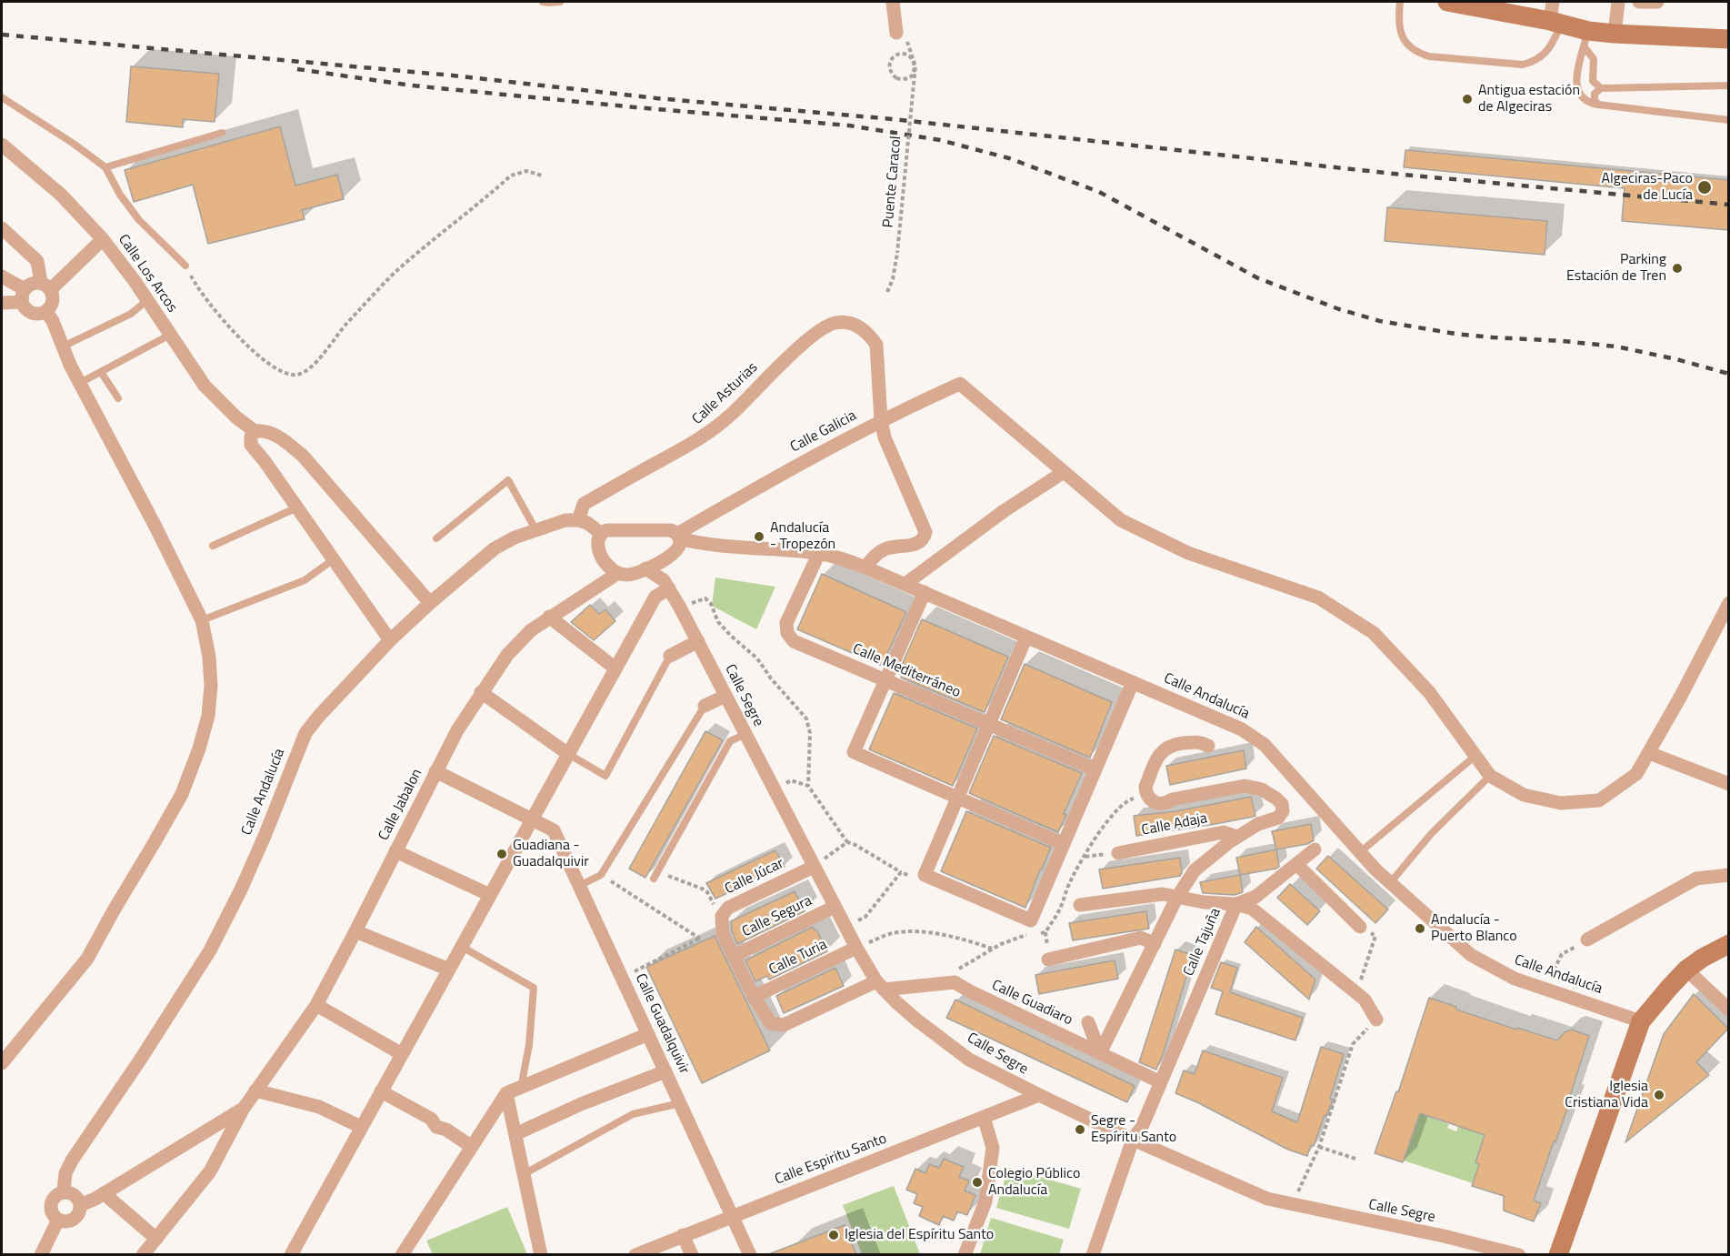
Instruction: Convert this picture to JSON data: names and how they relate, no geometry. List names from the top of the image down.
{
  "streets": {
    "street": [
      "Calle Los Arcos",
      "Calle Asturias",
      "Calle Galicia",
      "Calle Mediterráneo",
      "Calle Segre",
      "Calle Andalucía",
      "Calle Jabalon",
      "Calle Adaja",
      "Calle Júcar",
      "Calle Segura",
      "Calle Tajuña",
      "Calle Turia",
      "Calle Guadiaro",
      "Calle Guadalquivir",
      "Calle Espiritu Santo"
    ],
    "path": ["Puente Caracol"]
  },
  "crossings": [
    ["Calle Los Arcos", "Calle Andalucía"],
    ["Calle Asturias", "Calle Galicia"],
    ["Calle Asturias", "Calle Andalucía"],
    ["Calle Galicia", "Calle Andalucía"],
    ["Calle Mediterráneo", "Calle Andalucía"],
    ["Calle Segre", "Calle Júcar"],
    ["Calle Segre", "Calle Segura"],
    ["Calle Segre", "Calle Tajuña"],
    ["Calle Segre", "Calle Turia"],
    ["Calle Segre", "Calle Guadiaro"],
    ["Calle Segre", "Calle Espiritu Santo"],
    ["Calle Jabalon", "Calle Guadalquivir"],
    ["Calle Júcar", "Calle Segura"],
    ["Calle Júcar", "Calle Turia"],
    ["Calle Júcar", "Calle Guadiaro"],
    ["Calle Tajuña", "Calle Guadiaro"],
    ["Calle Turia", "Calle Guadiaro"],
    ["Calle Guadalquivir", "Calle Espiritu Santo"]
  ],
  "places": [
    "Antigua estación de Algeciras",
    "Algeciras-Paco de Lucía",
    "Parking Estación de Tren",
    "Andalucía - Tropezón",
    "Guadiana - Guadalquivir",
    "Andalucía - Puerto Blanco",
    "Iglesia Cristiana Vida",
    "Segre - Espíritu Santo",
    "Colegio Público Andalucía",
    "Iglesia del Espíritu Santo"
  ]
}
